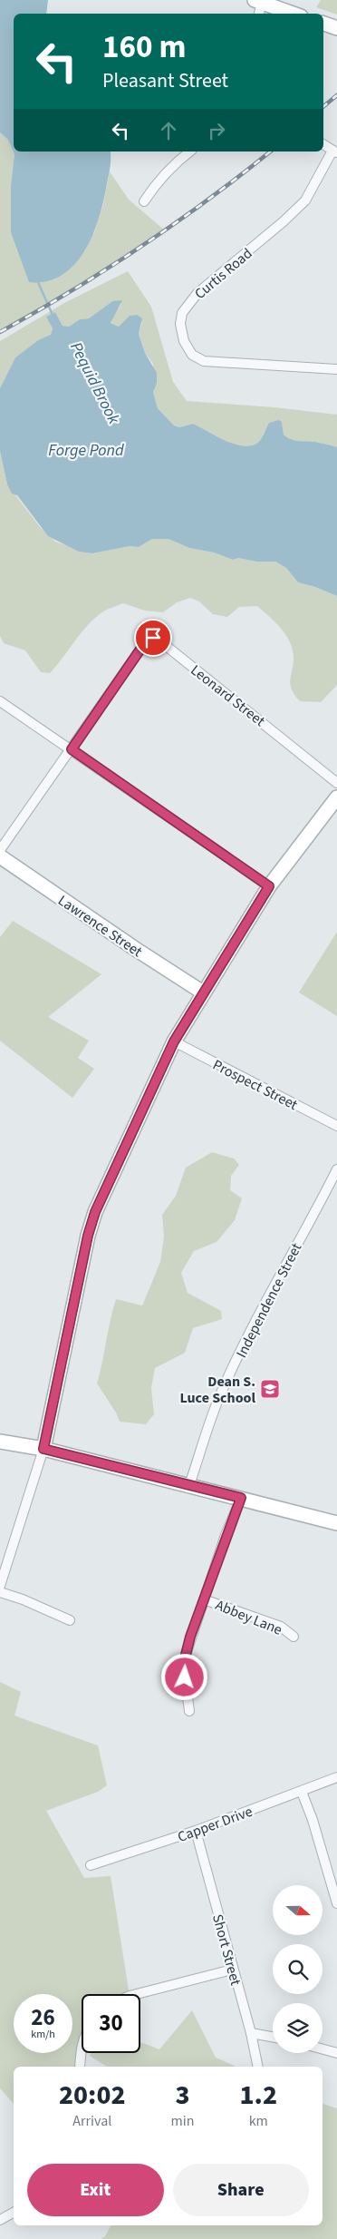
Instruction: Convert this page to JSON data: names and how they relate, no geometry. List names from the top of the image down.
{
  "streets": {
    "main road": ["Lawrence Street"],
    "street": [
      "Curtis Road",
      "Leonard Street",
      "Prospect Street",
      "Independence Street",
      "Abbey Lane",
      "Capper Drive",
      "Short Street"
    ]
  },
  "crossings": [
    ["Capper Drive", "Short Street"]
  ],
  "water": ["Pequid Brook", "Forge Pond"],
  "places": {
    "school or university": ["Dean S. Luce School"]
  },
  "north": "right",
  "page": {
    "turn": ["160 m", "Pleasant Street"],
    "speed": "26 km/h",
    "limit": "30",
    "eta": [
      "20:02",
      "Arrival",
      "3",
      "min",
      "1.2",
      "km"
    ],
    "buttons": ["Exit", "Share"]
  }
}
